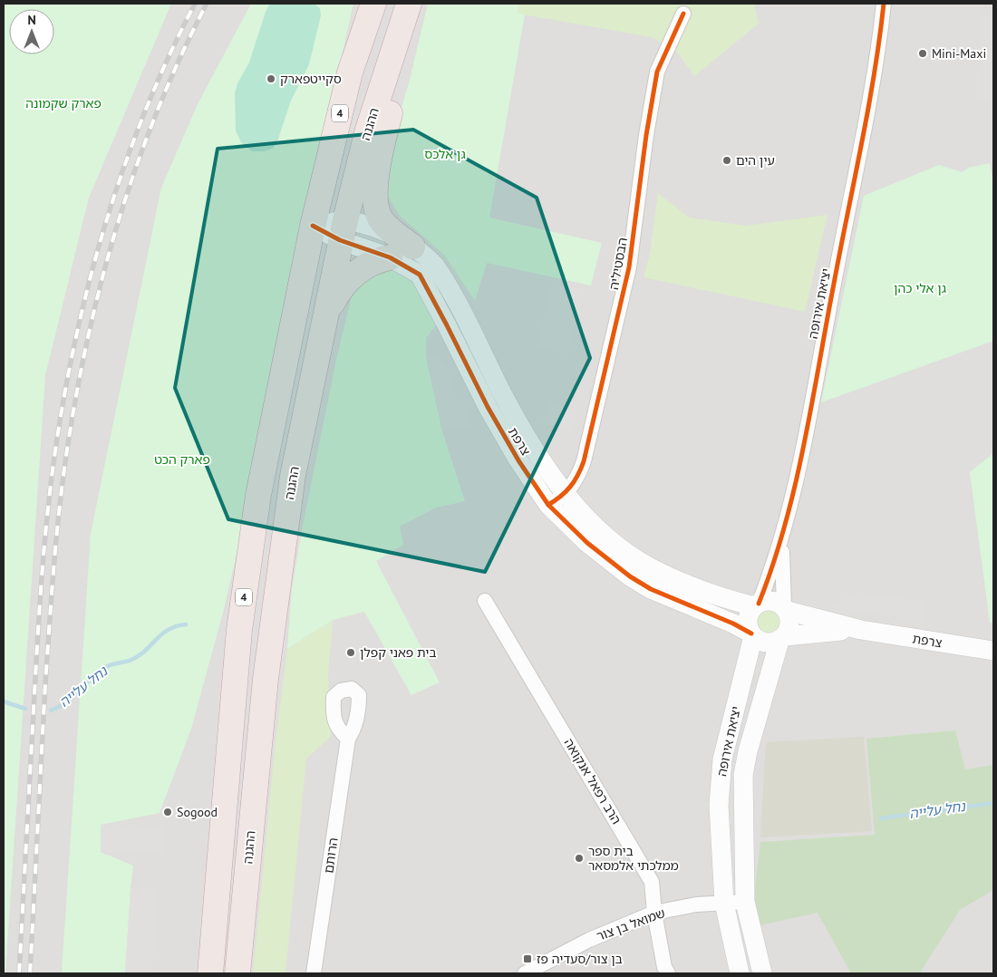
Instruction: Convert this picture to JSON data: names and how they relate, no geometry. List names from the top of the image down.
{
  "streets": {
    "highway": ["4", "ההגנה"],
    "street": [
      "הבסטיליה",
      "יציאת אירופה",
      "צרפת",
      "הרב רפאל אנקואה",
      "הרותם",
      "שמואל בן צור"
    ]
  },
  "crossings": [
    ["4", "צרפת"],
    ["ההגנה", "צרפת"],
    ["הבסטיליה", "צרפת"],
    ["יציאת אירופה", "צרפת"],
    ["יציאת אירופה", "שמואל בן צור"],
    ["הרב רפאל אנקואה", "שמואל בן צור"]
  ],
  "water": ["נחל עלייה"],
  "parks": [
    "פארק שקמונה",
    "גן אלכס",
    "גן אלי כהן",
    "פארק הכט"
  ],
  "places": {
    "other": [
      "Mini-Maxi",
      "סקייטפארק",
      "עין הים",
      "בית פאני קפלן",
      "Sogood",
      "בית ספר ממלכתי אלמסאר"
    ],
    "transit": ["בן צור/סעדיה פז"]
  },
  "north": "top"
}
